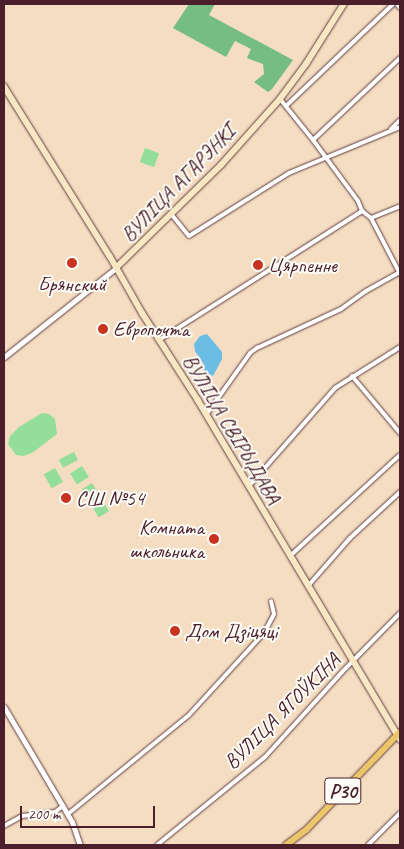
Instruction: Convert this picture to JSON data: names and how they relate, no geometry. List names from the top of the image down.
{
  "streets": {
    "main road": ["ВУЛІЦА АГАРЭНКІ", "ВУЛІЦА СВІРЫДАВА", "Р30"],
    "street": ["ВУЛІЦА ЯГОЎКІНА"]
  },
  "crossings": [
    ["ВУЛІЦА АГАРЭНКІ", "ВУЛІЦА СВІРЫДАВА"],
    ["ВУЛІЦА СВІРЫДАВА", "ВУЛІЦА ЯГОЎКІНА"],
    ["ВУЛІЦА СВІРЫДАВА", "Р30"]
  ],
  "places": [
    "Брянский",
    "Цярпенне",
    "Европочта",
    "СШ №54",
    "Комната школьника",
    "Дом Дзіцяці"
  ],
  "scale_bar": "200 m"
}
